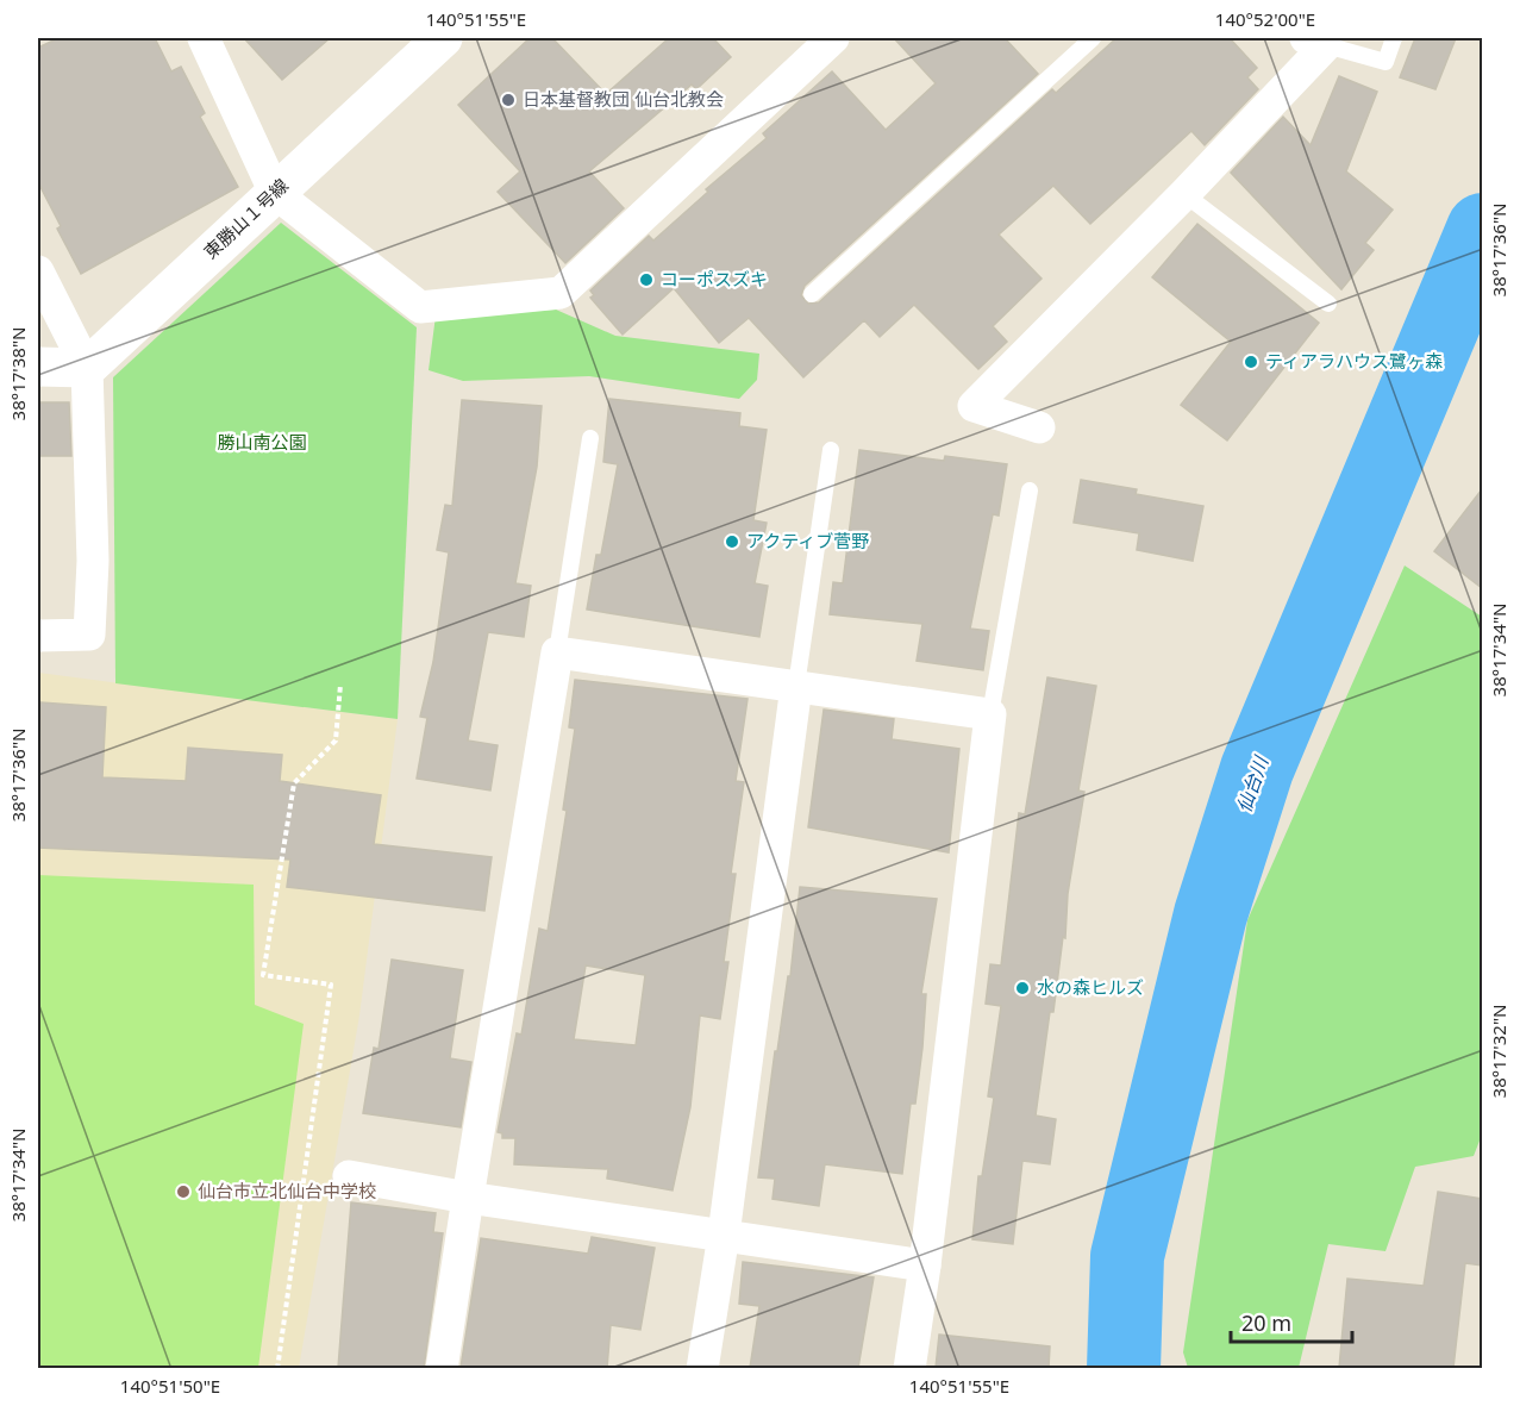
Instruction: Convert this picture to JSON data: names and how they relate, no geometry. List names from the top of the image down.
{
  "streets": {
    "street": ["東勝山１号線"]
  },
  "water": ["仙台川"],
  "parks": ["勝山南公園"],
  "places": [
    "日本基督教団 仙台北教会",
    "コーポスズキ",
    "ティアラハウス鷺ヶ森",
    "アクティブ菅野",
    "水の森ヒルズ",
    "仙台市立北仙台中学校"
  ],
  "scale_bar": "20 m",
  "coordinates": [
    "140°51'55\"E",
    "140°52'00\"E",
    "38°17'36\"N",
    "38°17'38\"N",
    "38°17'34\"N",
    "38°17'32\"N",
    "140°51'50\"E"
  ]
}
